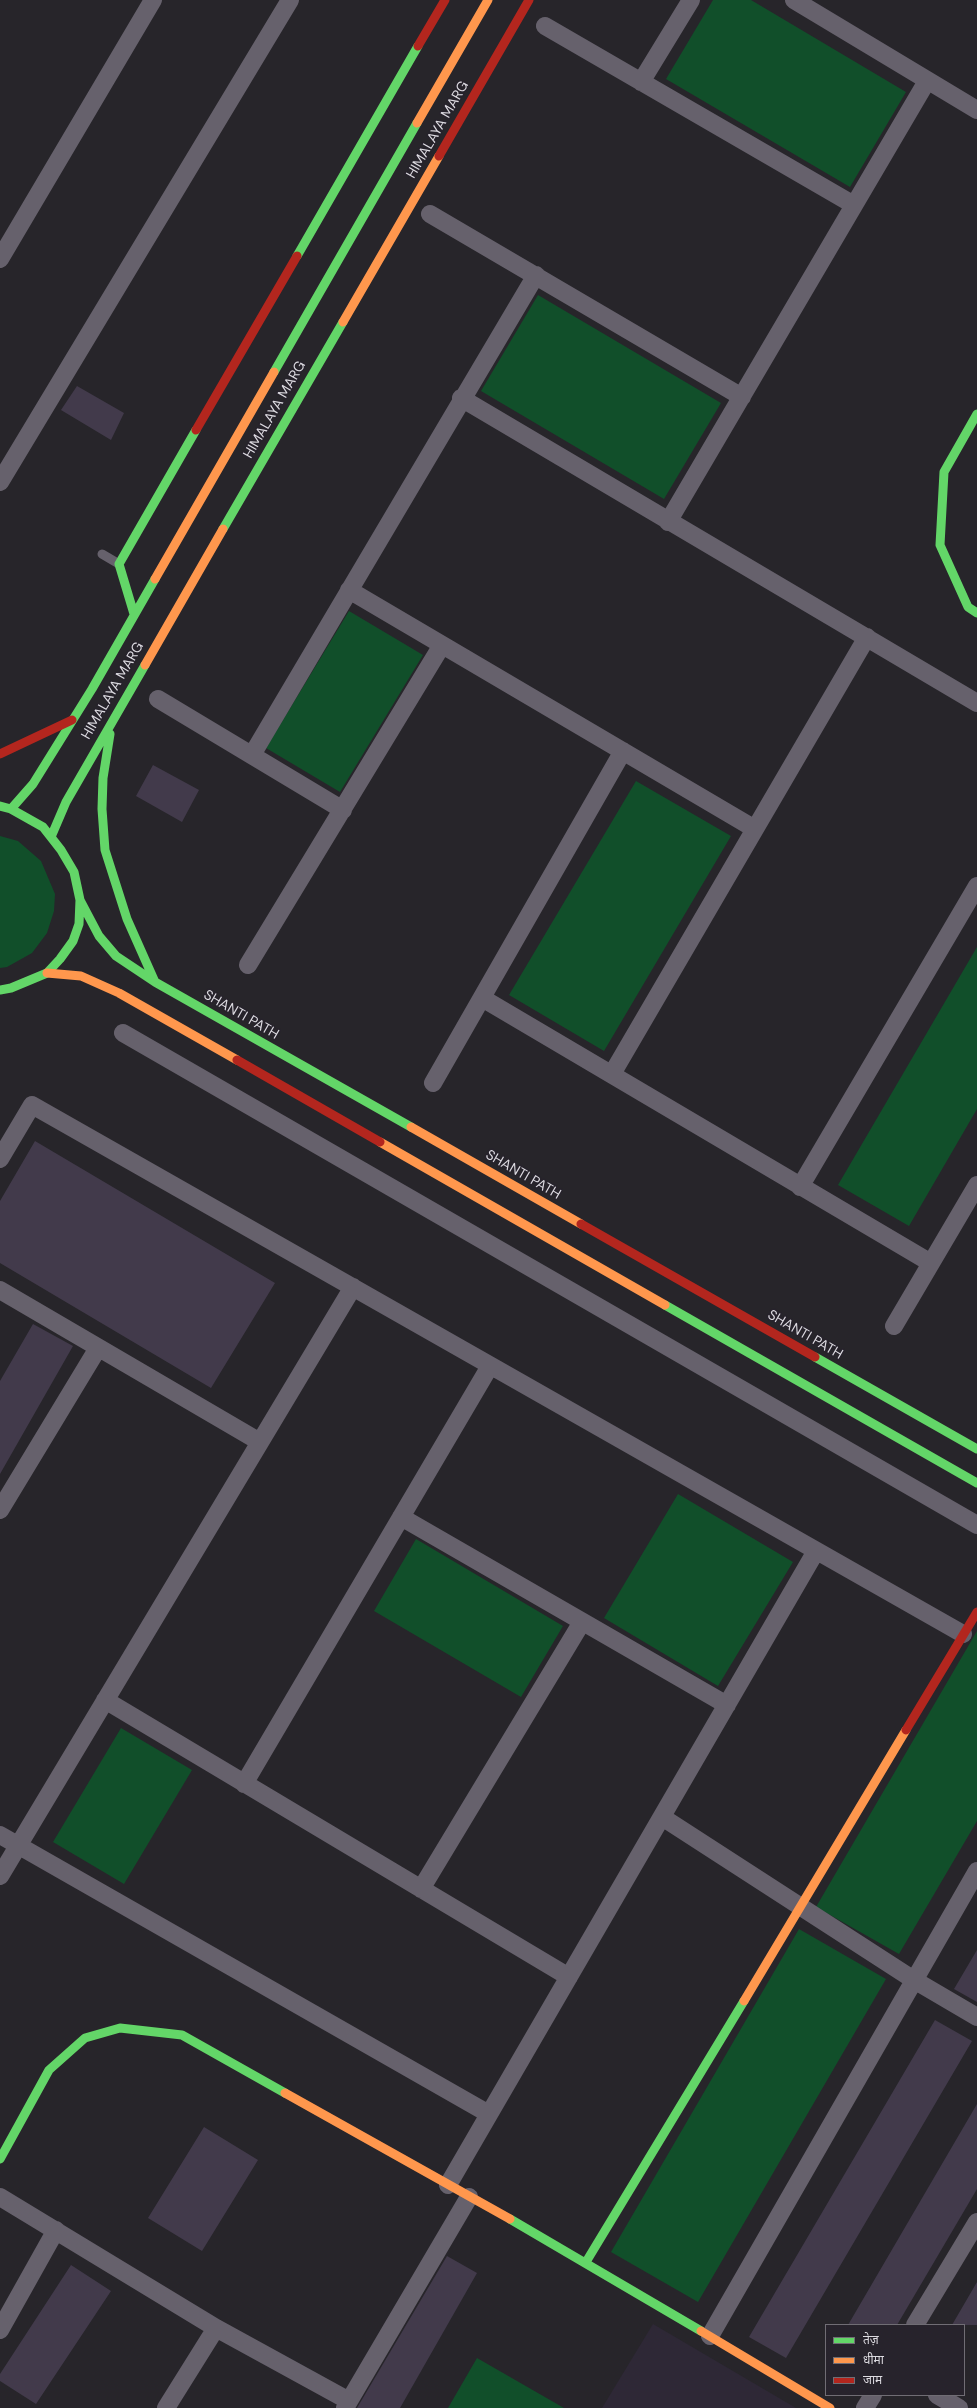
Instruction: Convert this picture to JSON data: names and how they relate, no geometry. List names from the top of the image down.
{
  "streets": {
    "main road": ["HIMALAYA MARG", "SHANTI PATH"]
  },
  "legend": ["तेज़", "धीमा", "जाम"]
}
